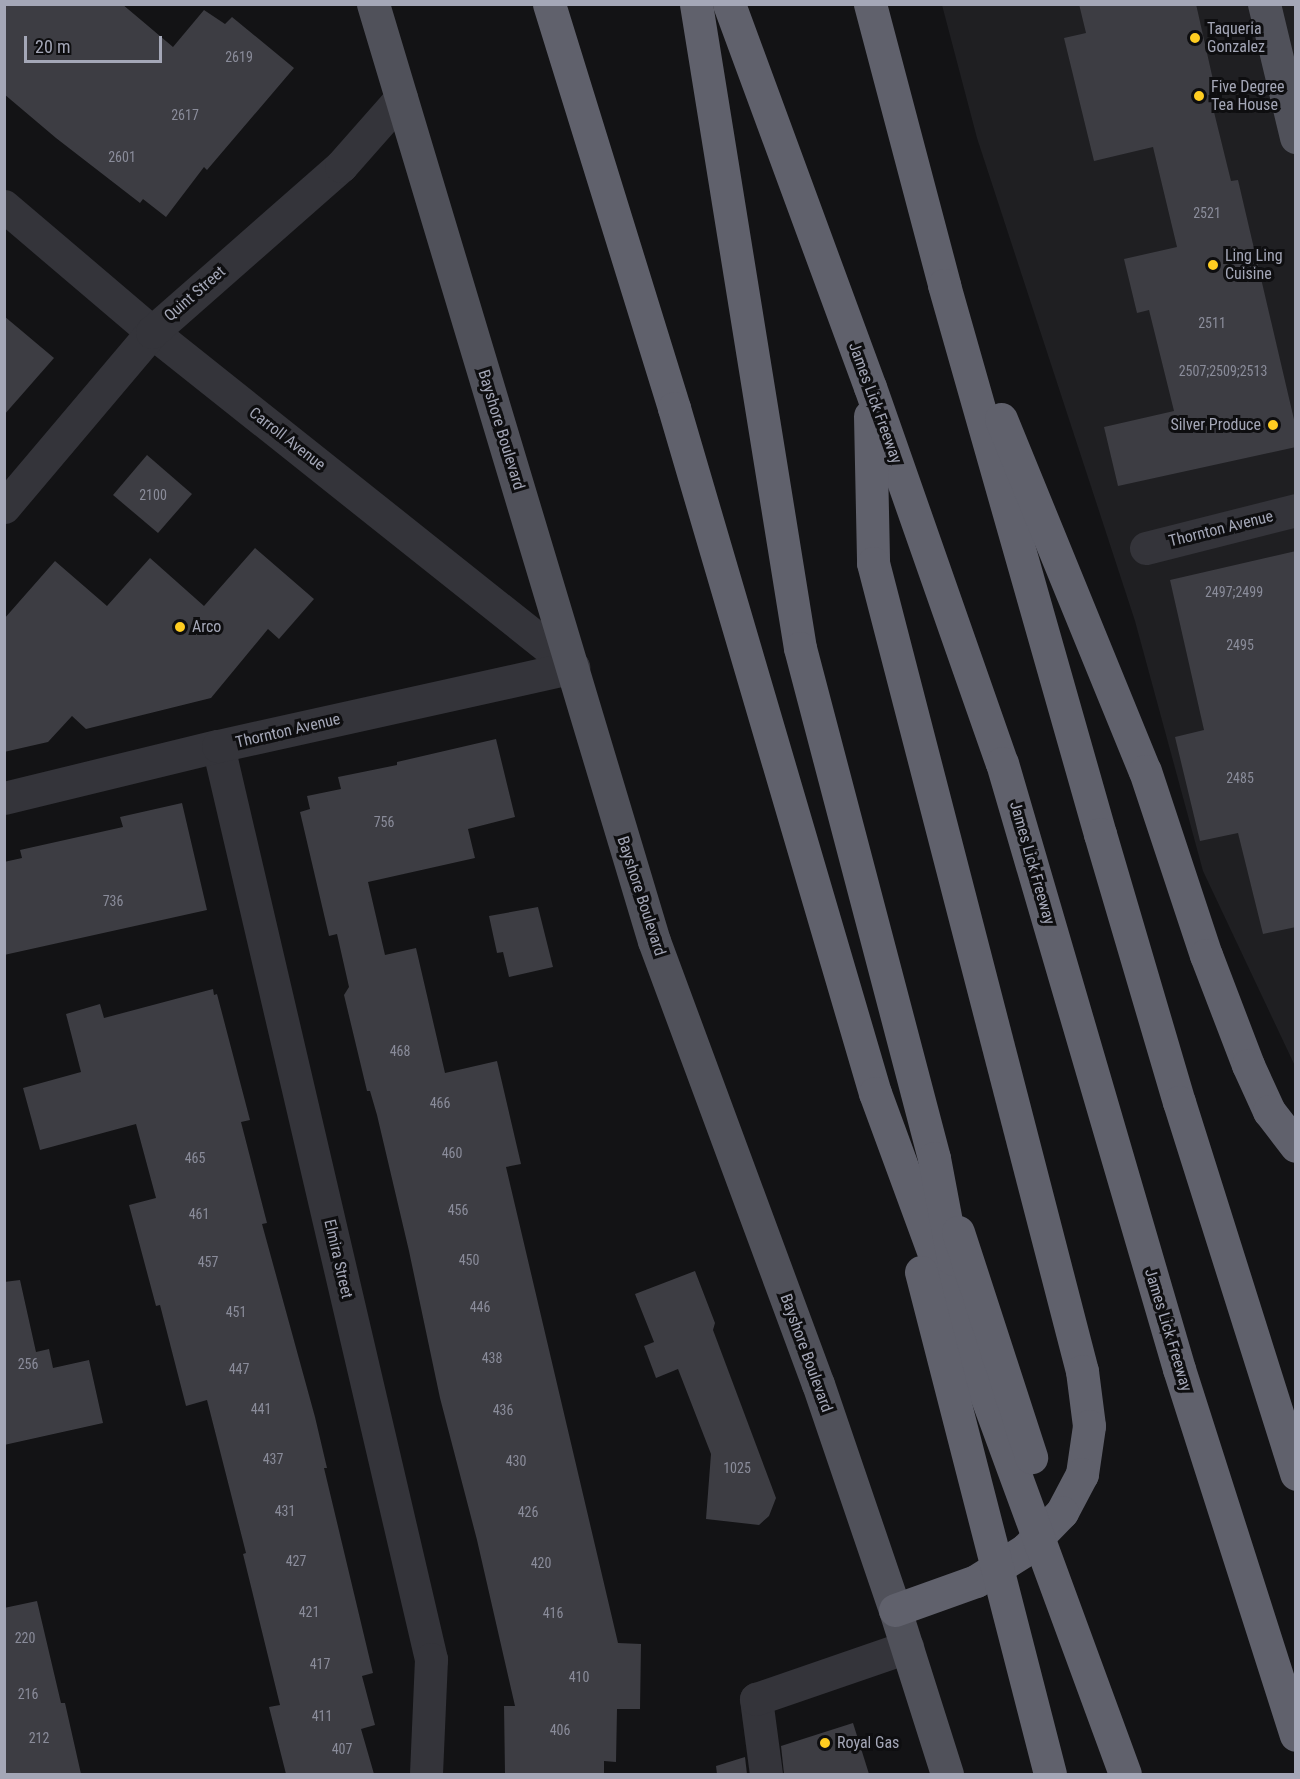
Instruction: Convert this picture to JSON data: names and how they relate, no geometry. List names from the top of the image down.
{
  "streets": {
    "highway": ["James Lick Freeway"],
    "main road": ["Bayshore Boulevard"],
    "street": [
      "Quint Street",
      "Carroll Avenue",
      "Thornton Avenue",
      "Elmira Street"
    ]
  },
  "crossings": [
    ["Quint Street", "Bayshore Boulevard"],
    ["Quint Street", "Carroll Avenue"],
    ["Bayshore Boulevard", "Carroll Avenue"],
    ["Bayshore Boulevard", "Thornton Avenue"],
    ["Carroll Avenue", "Thornton Avenue"],
    ["Thornton Avenue", "Elmira Street"]
  ],
  "places": [
    "Taqueria Gonzalez",
    "Five Degree Tea House",
    "Ling Ling Cuisine",
    "Silver Produce",
    "Arco",
    "Royal Gas"
  ],
  "house_numbers": [
    "2619",
    "2617",
    "2601",
    "2521",
    "2511",
    "2507;2509;2513",
    "2100",
    "2497;2499",
    "2495",
    "2485",
    "756",
    "736",
    "468",
    "466",
    "460",
    "465",
    "456",
    "461",
    "450",
    "457",
    "446",
    "451",
    "438",
    "256",
    "447",
    "441",
    "436",
    "437",
    "430",
    "1025",
    "431",
    "426",
    "427",
    "420",
    "421",
    "416",
    "220",
    "417",
    "410",
    "216",
    "411",
    "406",
    "212",
    "407"
  ],
  "scale_bar": "20 m"
}
